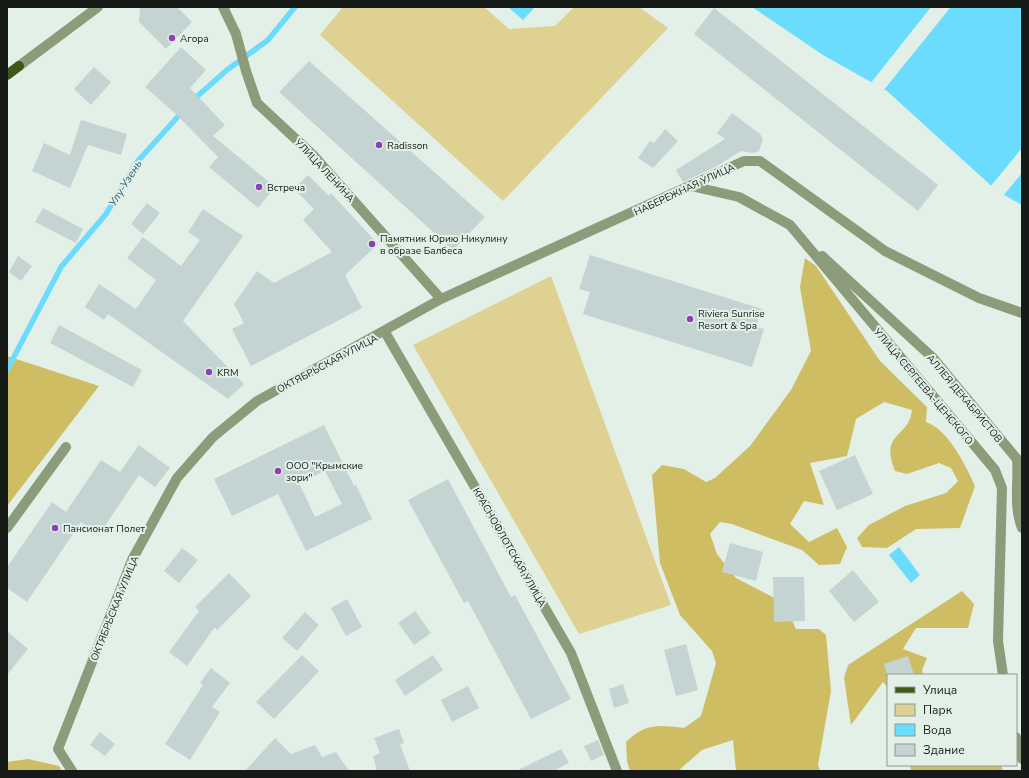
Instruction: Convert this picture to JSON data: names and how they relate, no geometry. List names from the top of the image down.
{
  "streets": {
    "street": [
      "УЛИЦА ЛЕНИНА",
      "НАБЕРЕЖНАЯ УЛИЦА",
      "ОКТЯБРЬСКАЯ УЛИЦА",
      "УЛИЦА СЕРГЕЕВА-ЦЕНСКОГО",
      "АЛЛЕЯ ДЕКАБРИСТОВ",
      "КРАСНОФЛОТСКАЯ УЛИЦА"
    ]
  },
  "crossings": [
    ["УЛИЦА ЛЕНИНА", "НАБЕРЕЖНАЯ УЛИЦА"],
    ["УЛИЦА ЛЕНИНА", "ОКТЯБРЬСКАЯ УЛИЦА"],
    ["НАБЕРЕЖНАЯ УЛИЦА", "ОКТЯБРЬСКАЯ УЛИЦА"],
    ["НАБЕРЕЖНАЯ УЛИЦА", "УЛИЦА СЕРГЕЕВА-ЦЕНСКОГО"],
    ["ОКТЯБРЬСКАЯ УЛИЦА", "КРАСНОФЛОТСКАЯ УЛИЦА"],
    ["УЛИЦА СЕРГЕЕВА-ЦЕНСКОГО", "АЛЛЕЯ ДЕКАБРИСТОВ"]
  ],
  "water": ["Улу-Узень"],
  "places": [
    "Агора",
    "Radisson",
    "Встреча",
    "Памятник Юрию Никулину в образе Балбеса",
    "Riviera Sunrise Resort & Spa",
    "KRM",
    "ООО \"Крымские зори\"",
    "Пансионат Полет"
  ],
  "legend": [
    "Улица",
    "Парк",
    "Вода",
    "Здание"
  ]
}
